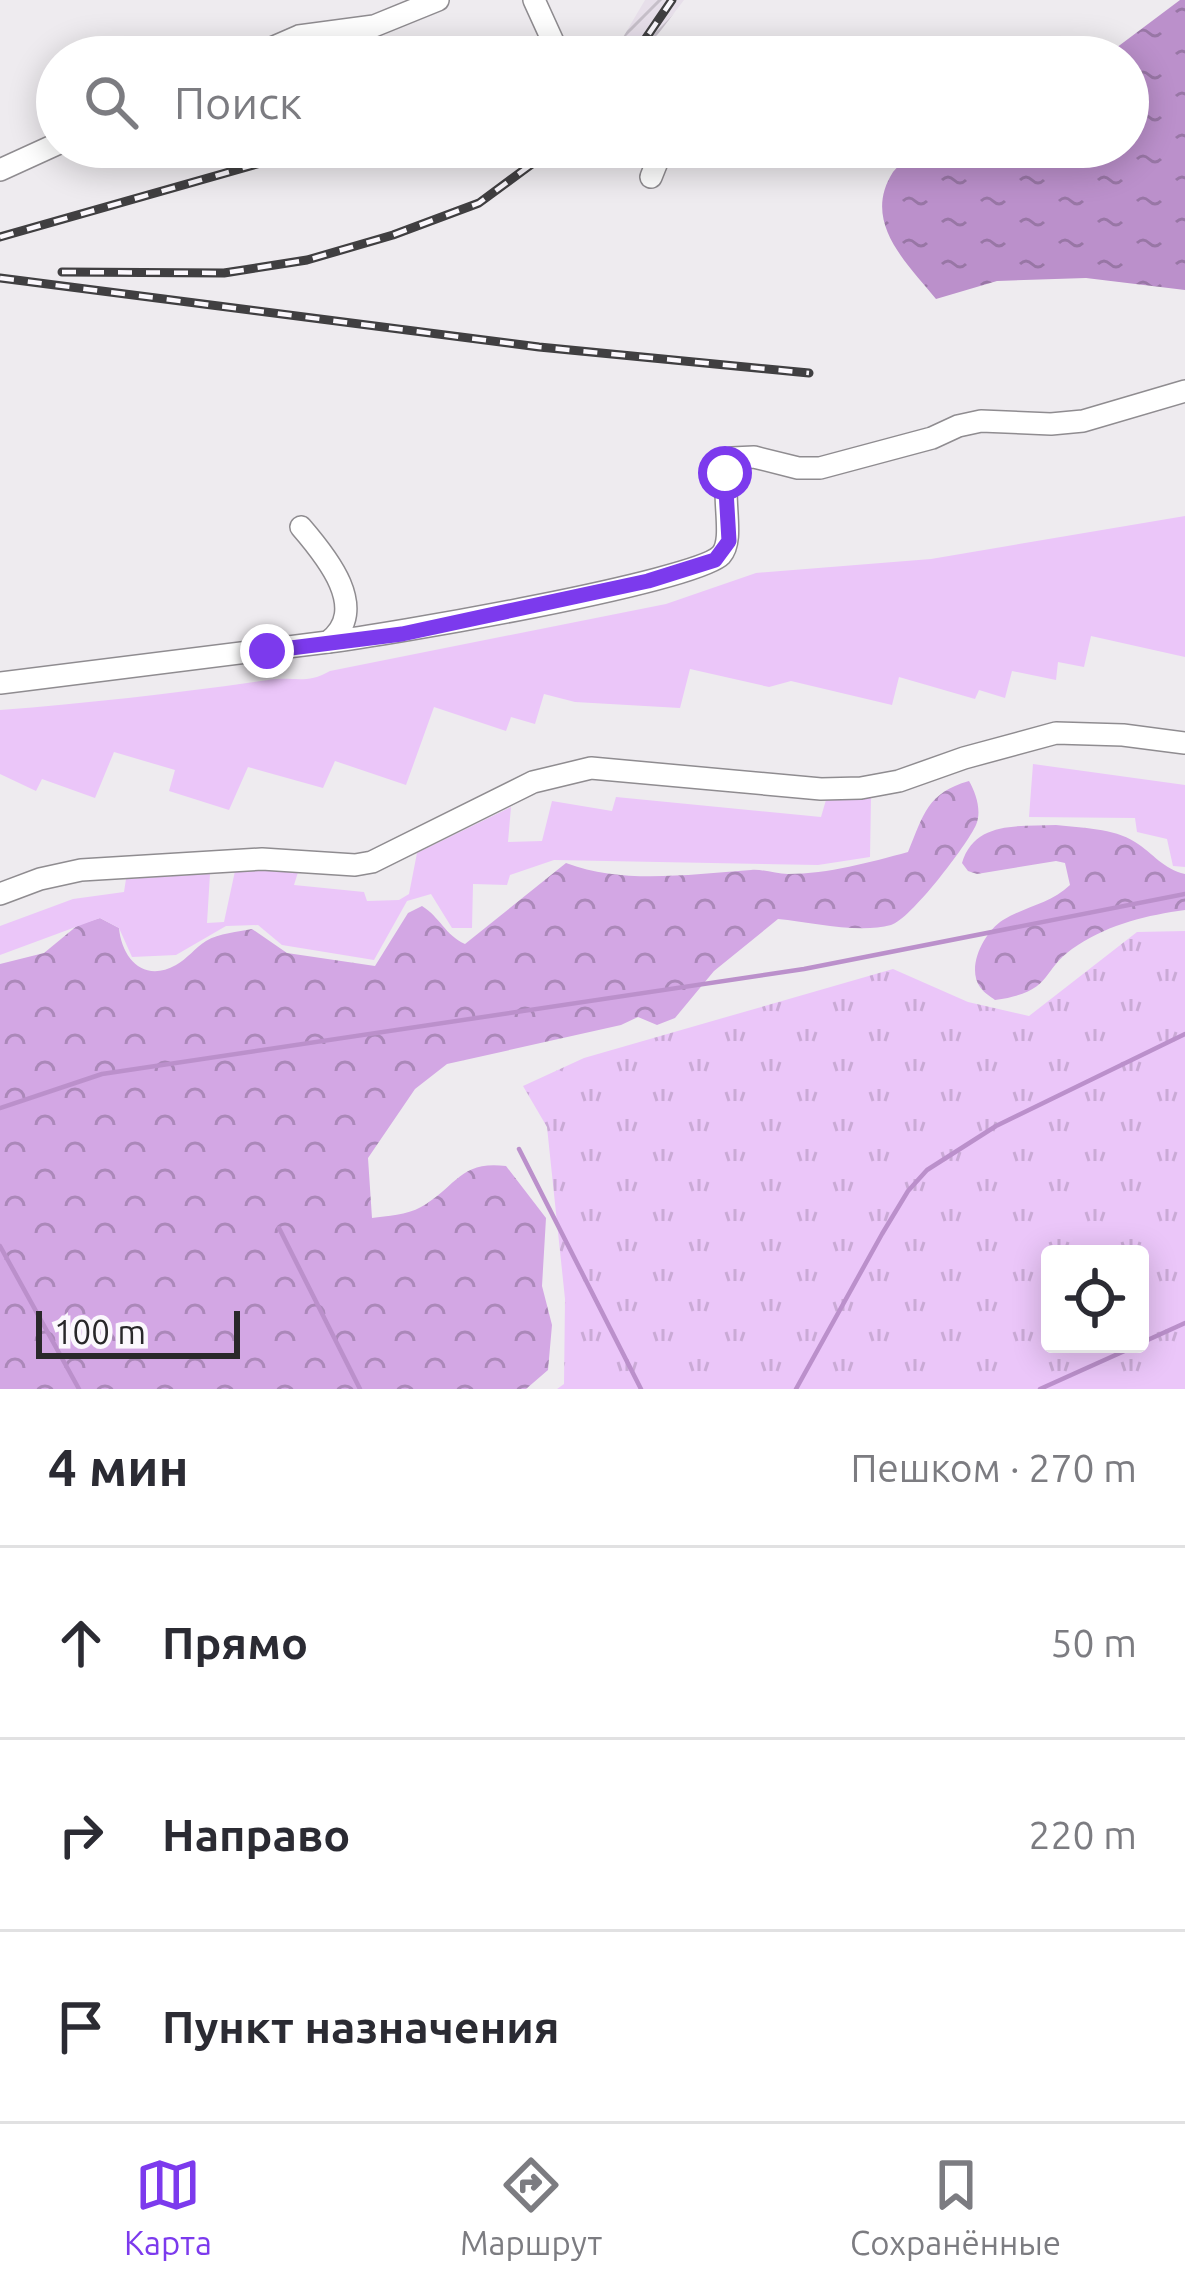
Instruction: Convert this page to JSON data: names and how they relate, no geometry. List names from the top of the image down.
{
  "scale_bar": "100 m",
  "page": {
    "search": "Поиск",
    "scale": "100 m",
    "heading": ["4 мин", "Пешком · 270 m"],
    "list": [
      ["Прямо", "50 m"],
      ["Направо", "220 m"],
      "Пункт назначения"
    ],
    "nav": ["Карта", "Маршрут", "Сохранённые"]
  }
}
